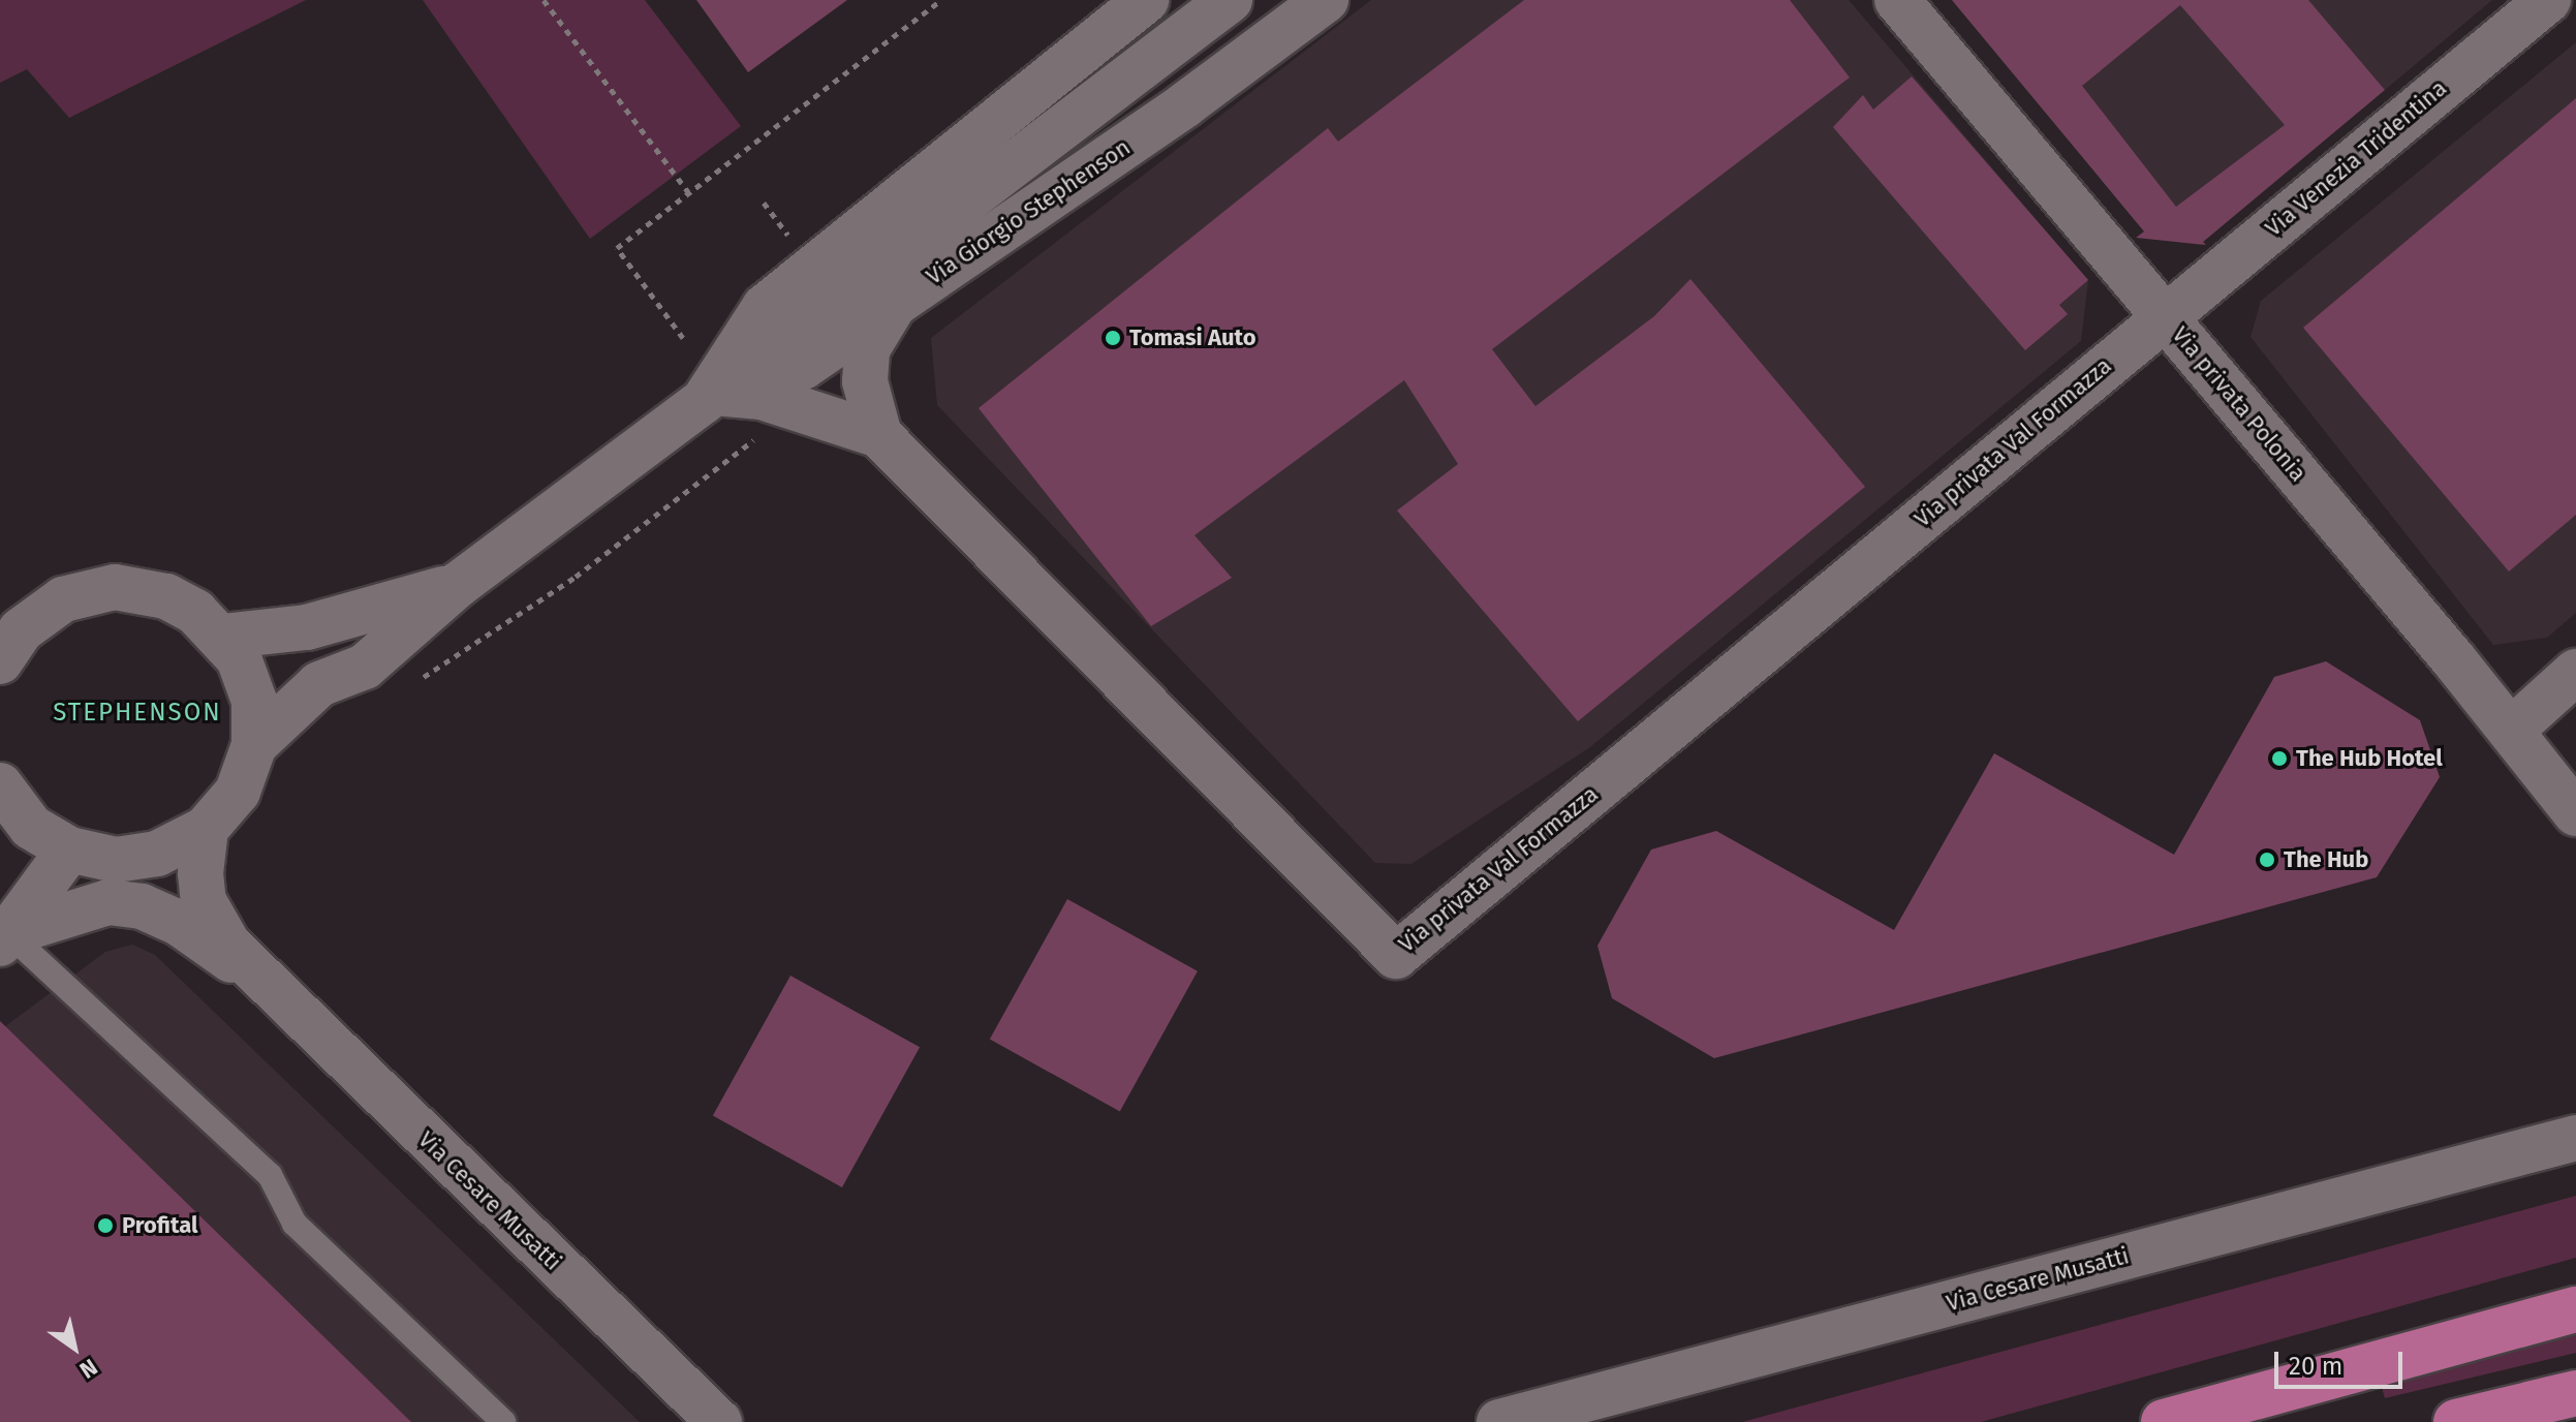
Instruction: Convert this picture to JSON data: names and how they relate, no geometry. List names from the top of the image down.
{
  "streets": {
    "street": [
      "Via Venezia Tridentina",
      "Via Giorgio Stephenson",
      "Via privata Polonia",
      "Via privata Val Formazza",
      "Via Cesare Musatti"
    ]
  },
  "crossings": [
    ["Via Venezia Tridentina", "Via privata Polonia"],
    ["Via Venezia Tridentina", "Via privata Val Formazza"],
    ["Via Giorgio Stephenson", "Via privata Val Formazza"],
    ["Via privata Polonia", "Via privata Val Formazza"]
  ],
  "districts": ["STEPHENSON"],
  "places": [
    "Tomasi Auto",
    "The Hub Hotel",
    "The Hub",
    "Profital"
  ],
  "scale_bar": "20 m",
  "north": "bottom right"
}
